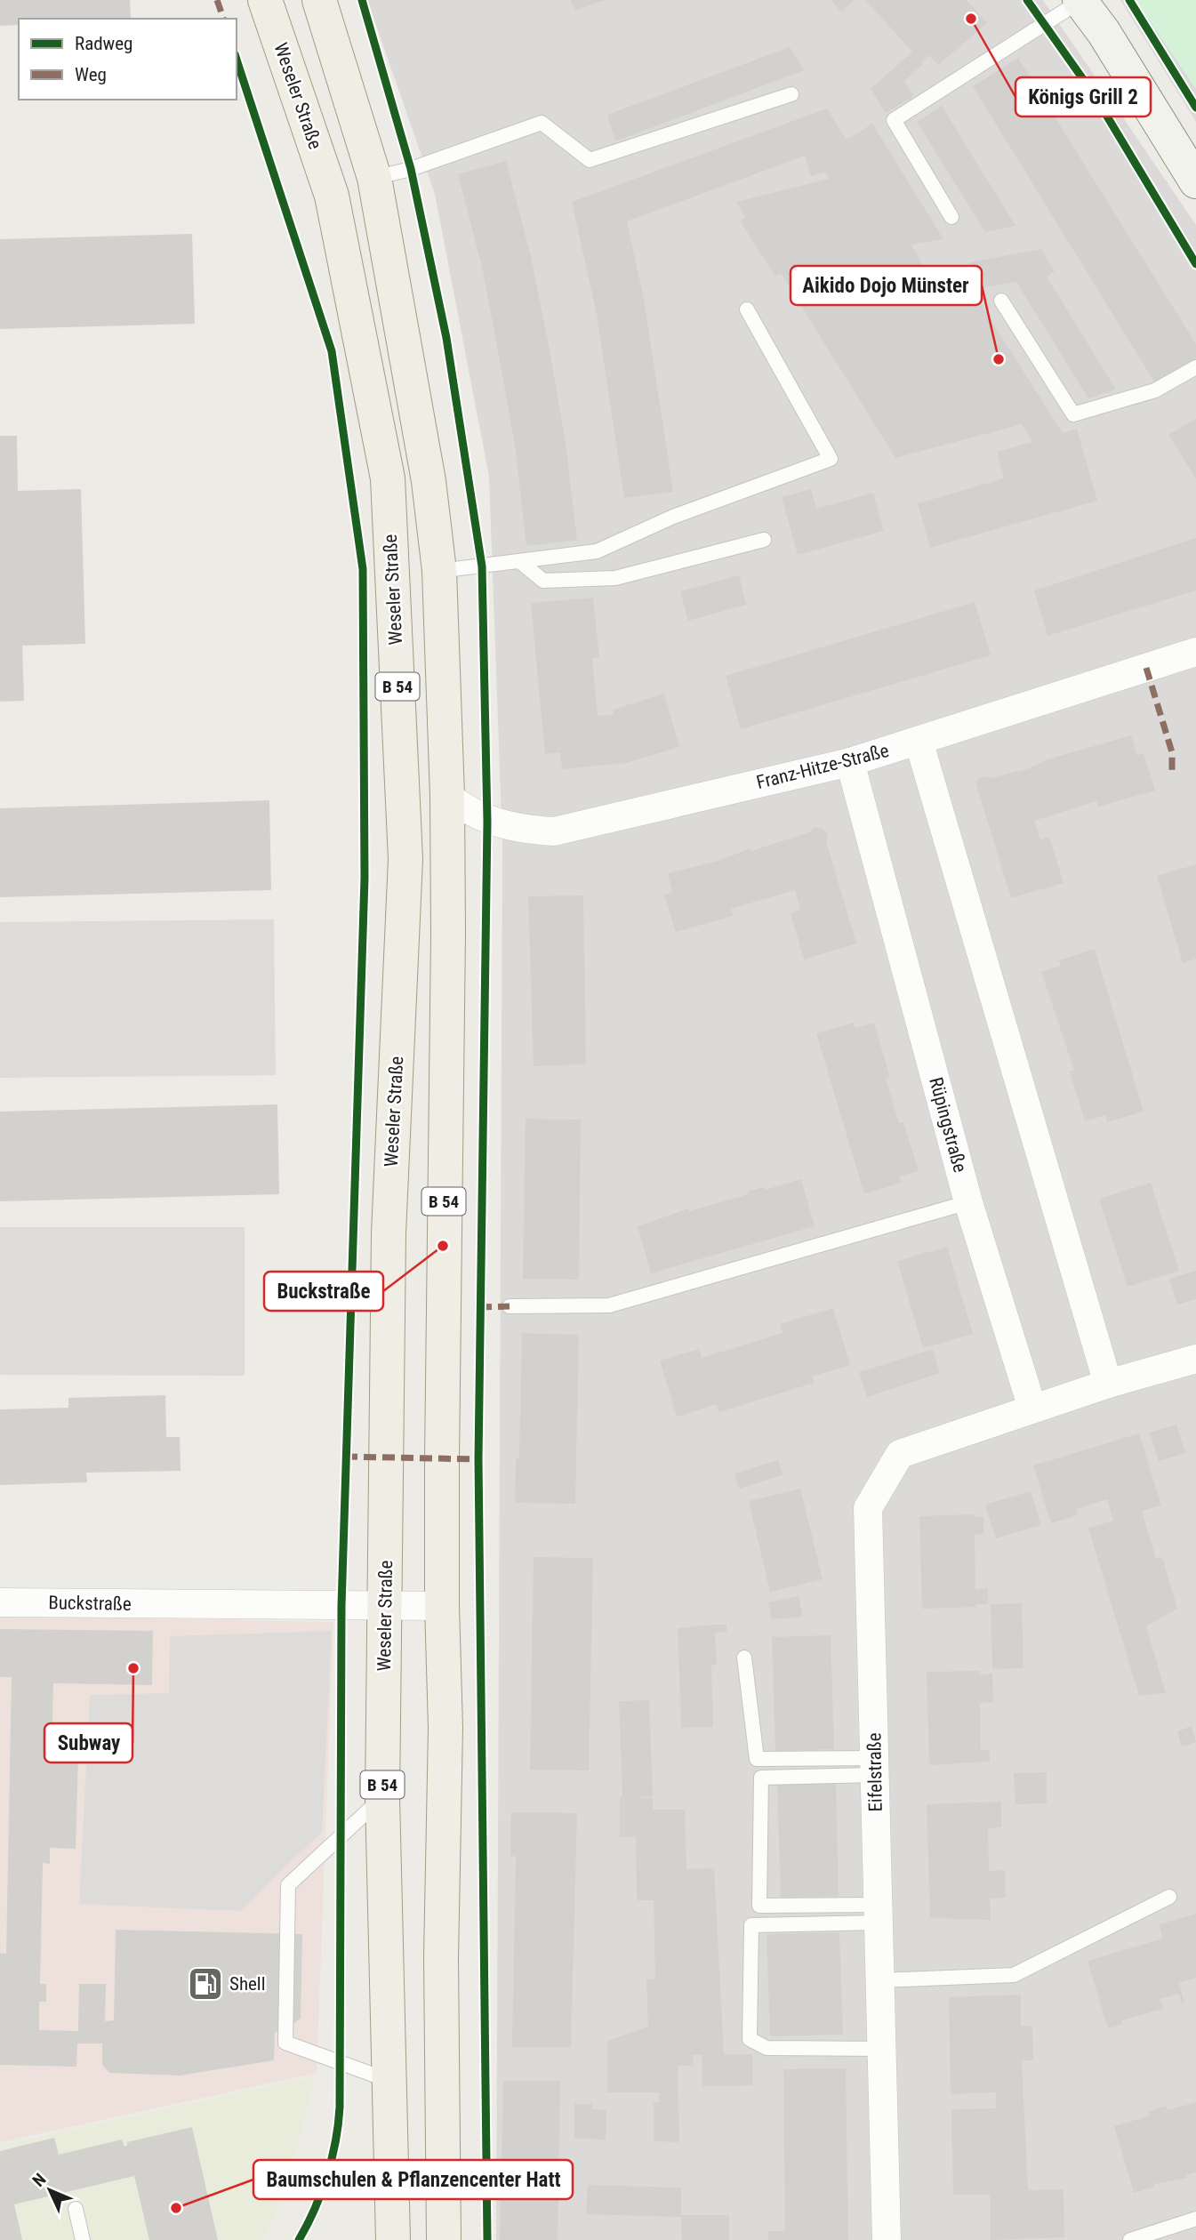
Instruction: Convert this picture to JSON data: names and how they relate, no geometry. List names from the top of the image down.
{
  "streets": {
    "main road": ["Weseler Straße", "B 54"],
    "street": [
      "Franz-Hitze-Straße",
      "Rüpingstraße",
      "Buckstraße",
      "Eifelstraße"
    ]
  },
  "crossings": [
    ["Weseler Straße", "Buckstraße"],
    ["B 54", "Franz-Hitze-Straße"],
    ["B 54", "Buckstraße"],
    ["Franz-Hitze-Straße", "Rüpingstraße"],
    ["Rüpingstraße", "Eifelstraße"]
  ],
  "places": {
    "other": [
      "Königs Grill 2",
      "Aikido Dojo Münster",
      "Buckstraße",
      "Subway",
      "Baumschulen & Pflanzencenter Hatt"
    ],
    "fuel station": ["Shell"]
  },
  "legend": ["Radweg", "Weg"],
  "north": "top left"
}
